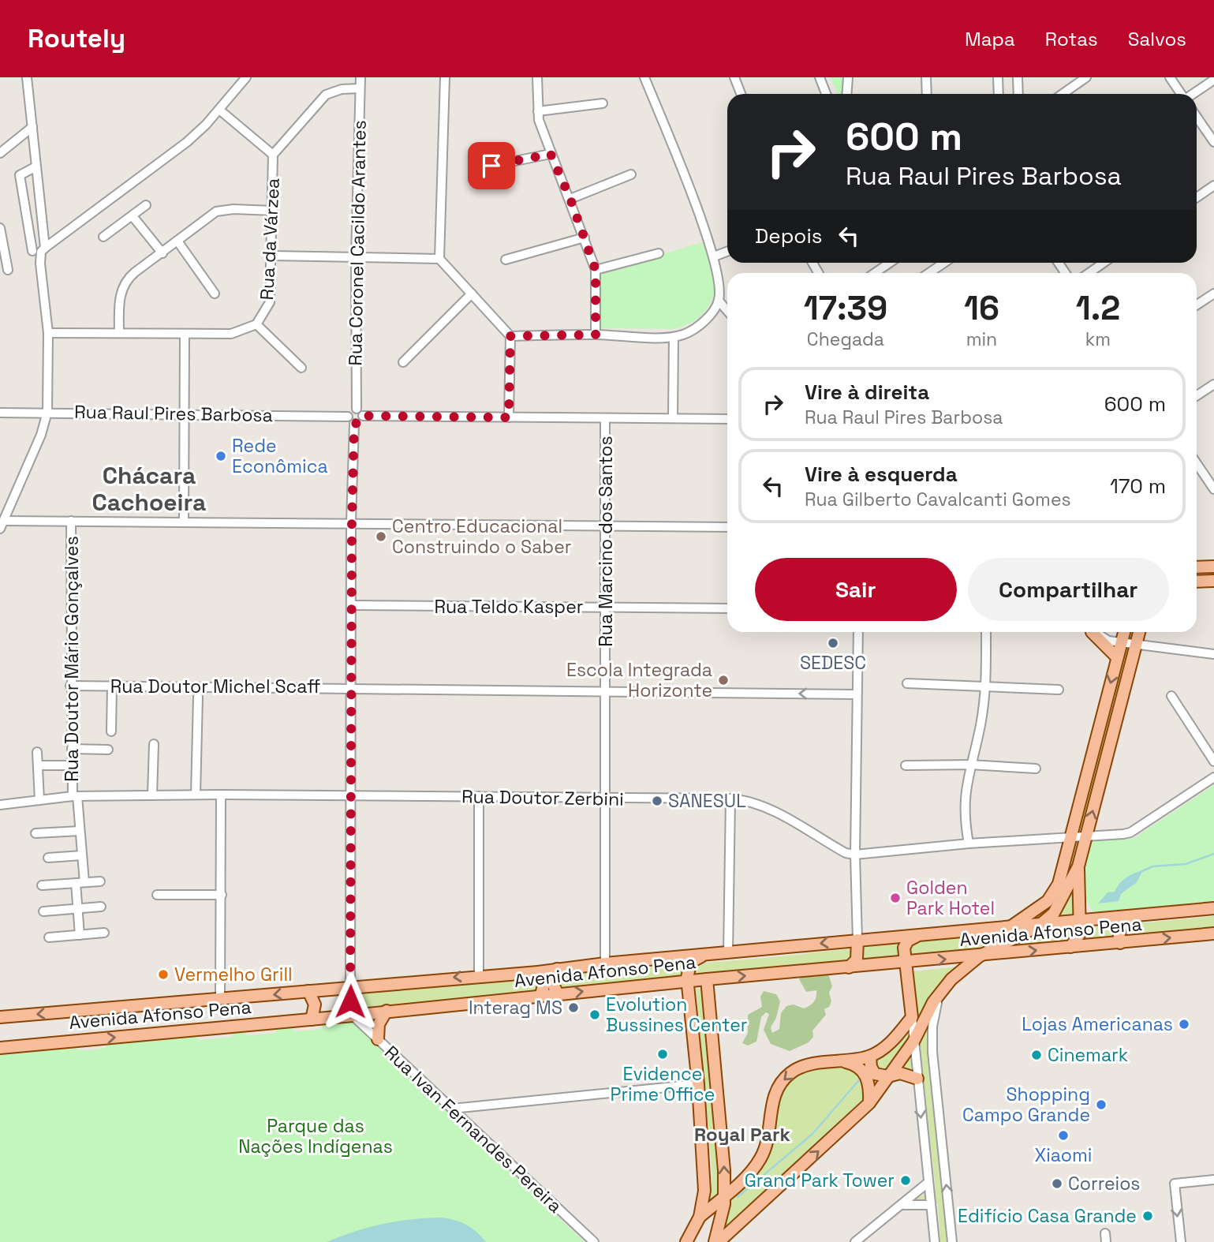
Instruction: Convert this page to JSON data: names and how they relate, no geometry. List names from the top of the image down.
{
  "streets": {
    "main road": ["Avenida Afonso Pena"],
    "street": [
      "Rua da Várzea",
      "Rua Coronel Cacildo Arantes",
      "Rua Raul Pires Barbosa",
      "Rua Marcino dos Santos",
      "Rua Teldo Kasper",
      "Rua Doutor Mário Gonçalves",
      "Rua Doutor Michel Scaff",
      "Rua Doutor Zerbini",
      "Rua Ivan Fernandes Pereira"
    ]
  },
  "crossings": [
    ["Rua da Várzea", "Rua Coronel Cacildo Arantes"],
    ["Rua Marcino dos Santos", "Rua Teldo Kasper"],
    ["Rua Marcino dos Santos", "Rua Doutor Michel Scaff"],
    ["Rua Marcino dos Santos", "Rua Doutor Zerbini"],
    ["Rua Marcino dos Santos", "Avenida Afonso Pena"],
    ["Rua Doutor Mário Gonçalves", "Rua Doutor Michel Scaff"],
    ["Rua Doutor Mário Gonçalves", "Rua Doutor Zerbini"],
    ["Avenida Afonso Pena", "Rua Ivan Fernandes Pereira"]
  ],
  "districts": ["Chácara Cachoeira", "Royal Park"],
  "parks": ["Parque das Nações Indígenas"],
  "places": [
    "Rede Econômica",
    "Centro Educacional Construindo o Saber",
    "SEDESC",
    "Escola Integrada Horizonte",
    "SANESUL",
    "Golden Park Hotel",
    "Vermelho Grill",
    "Interag MS",
    "Evolution Bussines Center",
    "Lojas Americanas",
    "Evidence Prime Office",
    "Cinemark",
    "Shopping Campo Grande",
    "Xiaomi",
    "Grand Park Tower",
    "Correios",
    "Edifício Casa Grande"
  ],
  "page": {
    "header": "Routely",
    "nav": ["Mapa", "Rotas", "Salvos"],
    "turn": ["600 m", "Rua Raul Pires Barbosa"],
    "then": "Depois",
    "eta": [
      "17:39",
      "Chegada",
      "16",
      "min",
      "1.2",
      "km"
    ],
    "list": [
      {
        "name": "Vire à direita",
        "note": "Rua Raul Pires Barbosa",
        "value": "600 m"
      },
      {
        "name": "Vire à esquerda",
        "note": "Rua Gilberto Cavalcanti Gomes",
        "value": "170 m"
      }
    ],
    "buttons": ["Sair", "Compartilhar"]
  }
}
